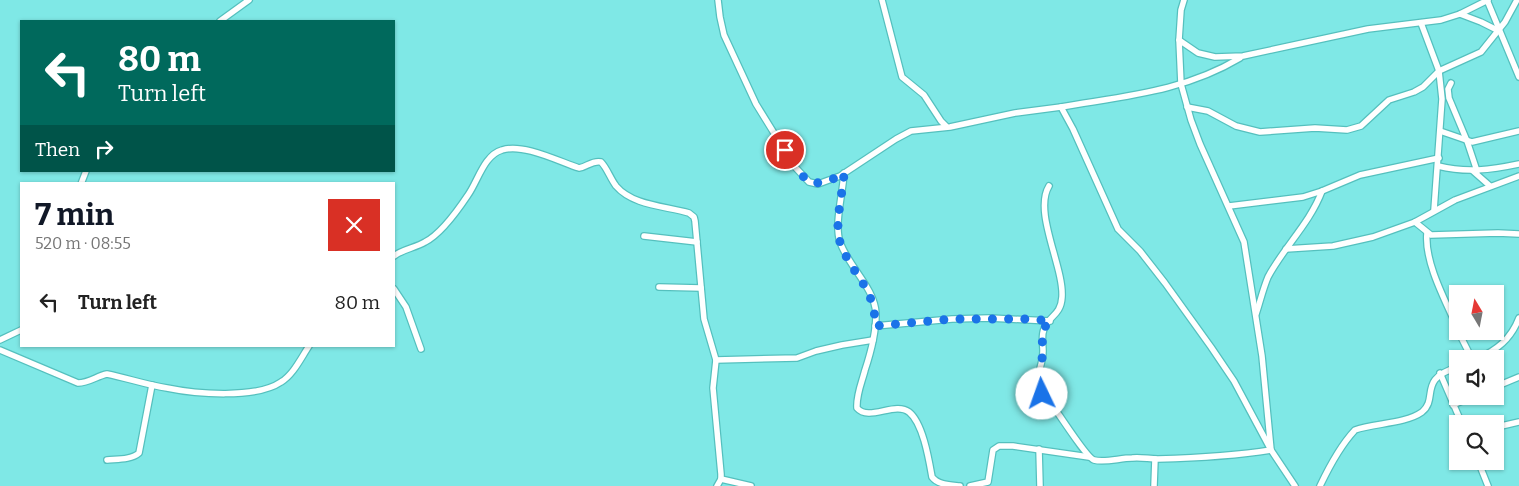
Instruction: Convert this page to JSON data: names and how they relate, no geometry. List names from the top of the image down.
{
  "north": "top",
  "page": {
    "turn": ["80 m", "Turn left"],
    "then": "Then",
    "heading": ["7 min", "520 m · 08:55"],
    "list": [
      {
        "name": "Turn left",
        "value": "80 m"
      }
    ]
  }
}
